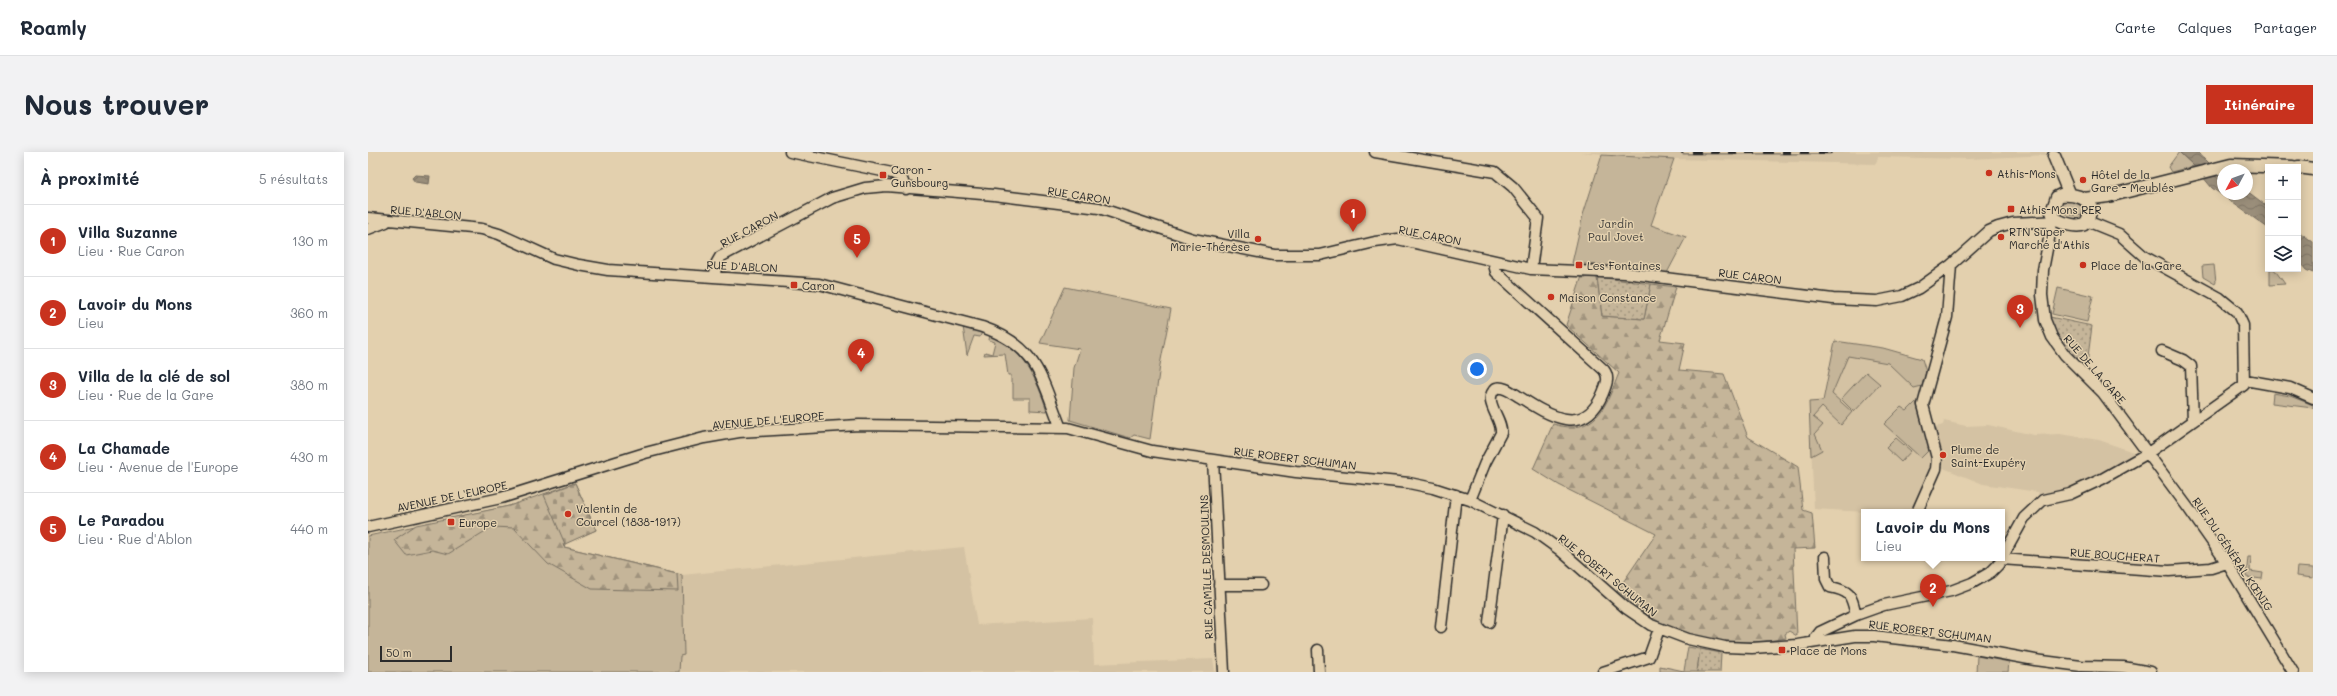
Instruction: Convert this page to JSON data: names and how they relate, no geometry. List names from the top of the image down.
{
  "streets": {
    "street": [
      "RUE CARON",
      "RUE D'ABLON",
      "RUE DE LA GARE",
      "AVENUE DE L'EUROPE",
      "RUE ROBERT SCHUMAN",
      "RUE DU GÉNÉRAL KŒNIG",
      "RUE BOUCHERAT",
      "RUE CAMILLE DESMOULINS"
    ]
  },
  "crossings": [
    ["RUE CARON", "RUE D'ABLON"],
    ["RUE CARON", "RUE DE LA GARE"],
    ["RUE D'ABLON", "AVENUE DE L'EUROPE"],
    ["RUE D'ABLON", "RUE ROBERT SCHUMAN"],
    ["RUE DE LA GARE", "RUE DU GÉNÉRAL KŒNIG"],
    ["AVENUE DE L'EUROPE", "RUE ROBERT SCHUMAN"],
    ["RUE ROBERT SCHUMAN", "RUE CAMILLE DESMOULINS"],
    ["RUE DU GÉNÉRAL KŒNIG", "RUE BOUCHERAT"]
  ],
  "parks": ["Jardin Paul Jovet"],
  "places": {
    "other": [
      "Athis-Mons",
      "Hôtel de la Gare - Meublés",
      "RTN Super Marché d'Athis",
      "Villa Marie-Thérèse",
      "Place de la Gare",
      "Maison Constance",
      "Plume de Saint-Exupéry",
      "Valentin de Courcel (1838-1917)"
    ],
    "transit": [
      "Caron - Gunsbourg",
      "Athis-Mons RER",
      "Les Fontaines",
      "Caron",
      "Europe",
      "Place de Mons"
    ]
  },
  "scale_bar": "50 m",
  "north": "bottom left",
  "page": {
    "header": "Roamly",
    "nav": ["Carte", "Calques", "Partager"],
    "buttons": "Itinéraire",
    "title": "Nous trouver",
    "heading": ["À proximité", "5 résultats"],
    "map_buttons": ["+", "−"],
    "pins": [
      "1",
      "5",
      "3",
      "4",
      "2"
    ],
    "list": [
      {
        "mark": "1",
        "name": "Villa Suzanne",
        "note": "Lieu · Rue Caron",
        "value": "130 m"
      },
      {
        "mark": "2",
        "name": "Lavoir du Mons",
        "note": "Lieu",
        "value": "360 m"
      },
      {
        "mark": "3",
        "name": "Villa de la clé de sol",
        "note": "Lieu · Rue de la Gare",
        "value": "380 m"
      },
      {
        "mark": "4",
        "name": "La Chamade",
        "note": "Lieu · Avenue de l'Europe",
        "value": "430 m"
      },
      {
        "mark": "5",
        "name": "Le Paradou",
        "note": "Lieu · Rue d'Ablon",
        "value": "440 m"
      }
    ],
    "popup": ["Lavoir du Mons", "Lieu"],
    "scale": "50 m"
  }
}
